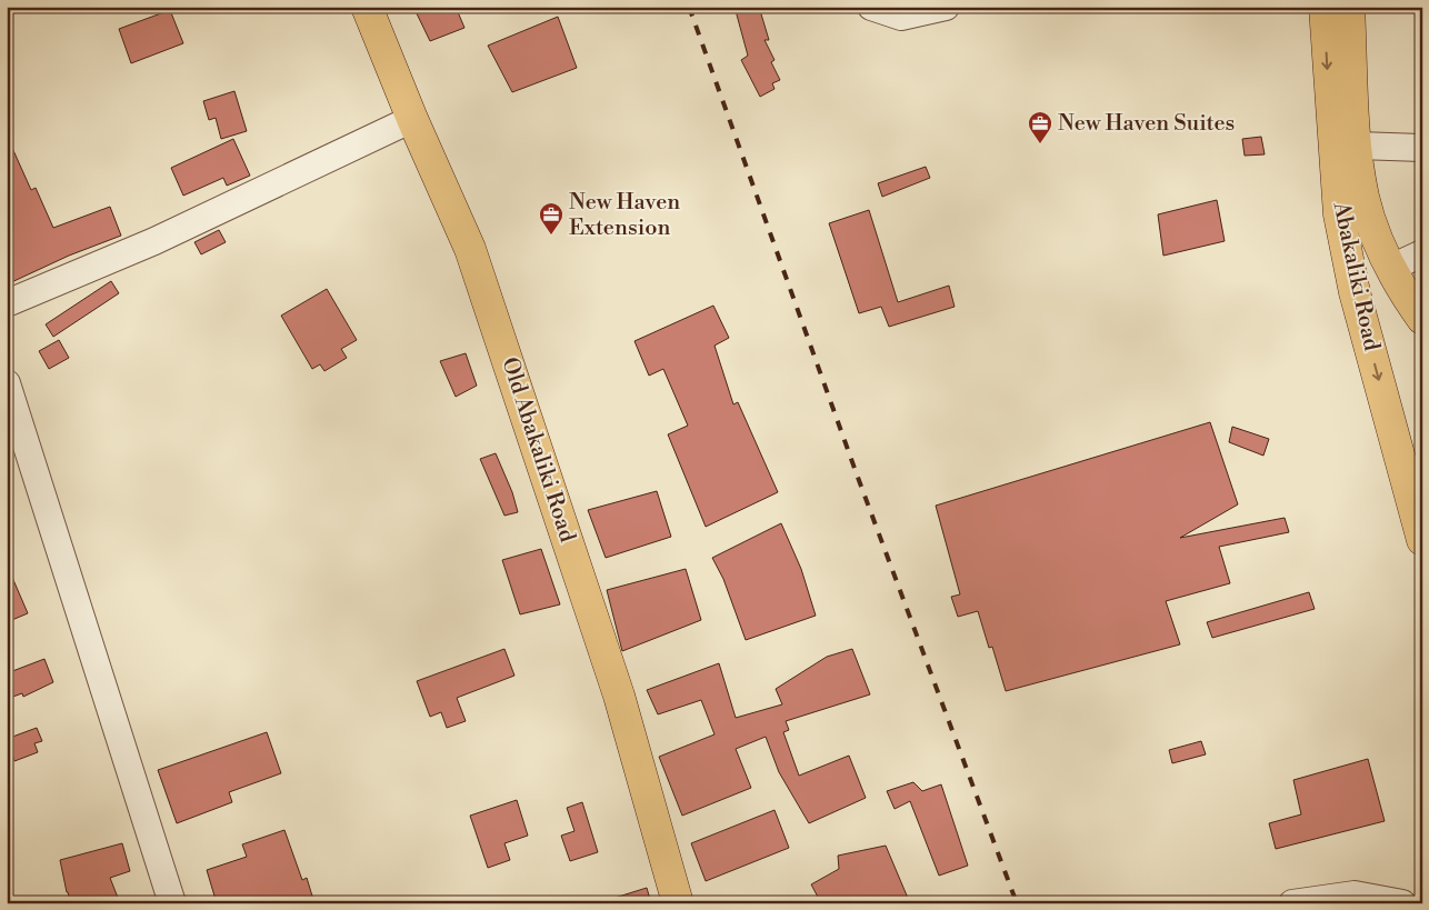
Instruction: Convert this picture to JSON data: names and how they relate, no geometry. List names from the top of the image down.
{
  "streets": {
    "main road": ["Abakaliki Road", "Old Abakaliki Road"]
  },
  "places": {
    "office": ["New Haven Suites", "New Haven Extension"]
  }
}
